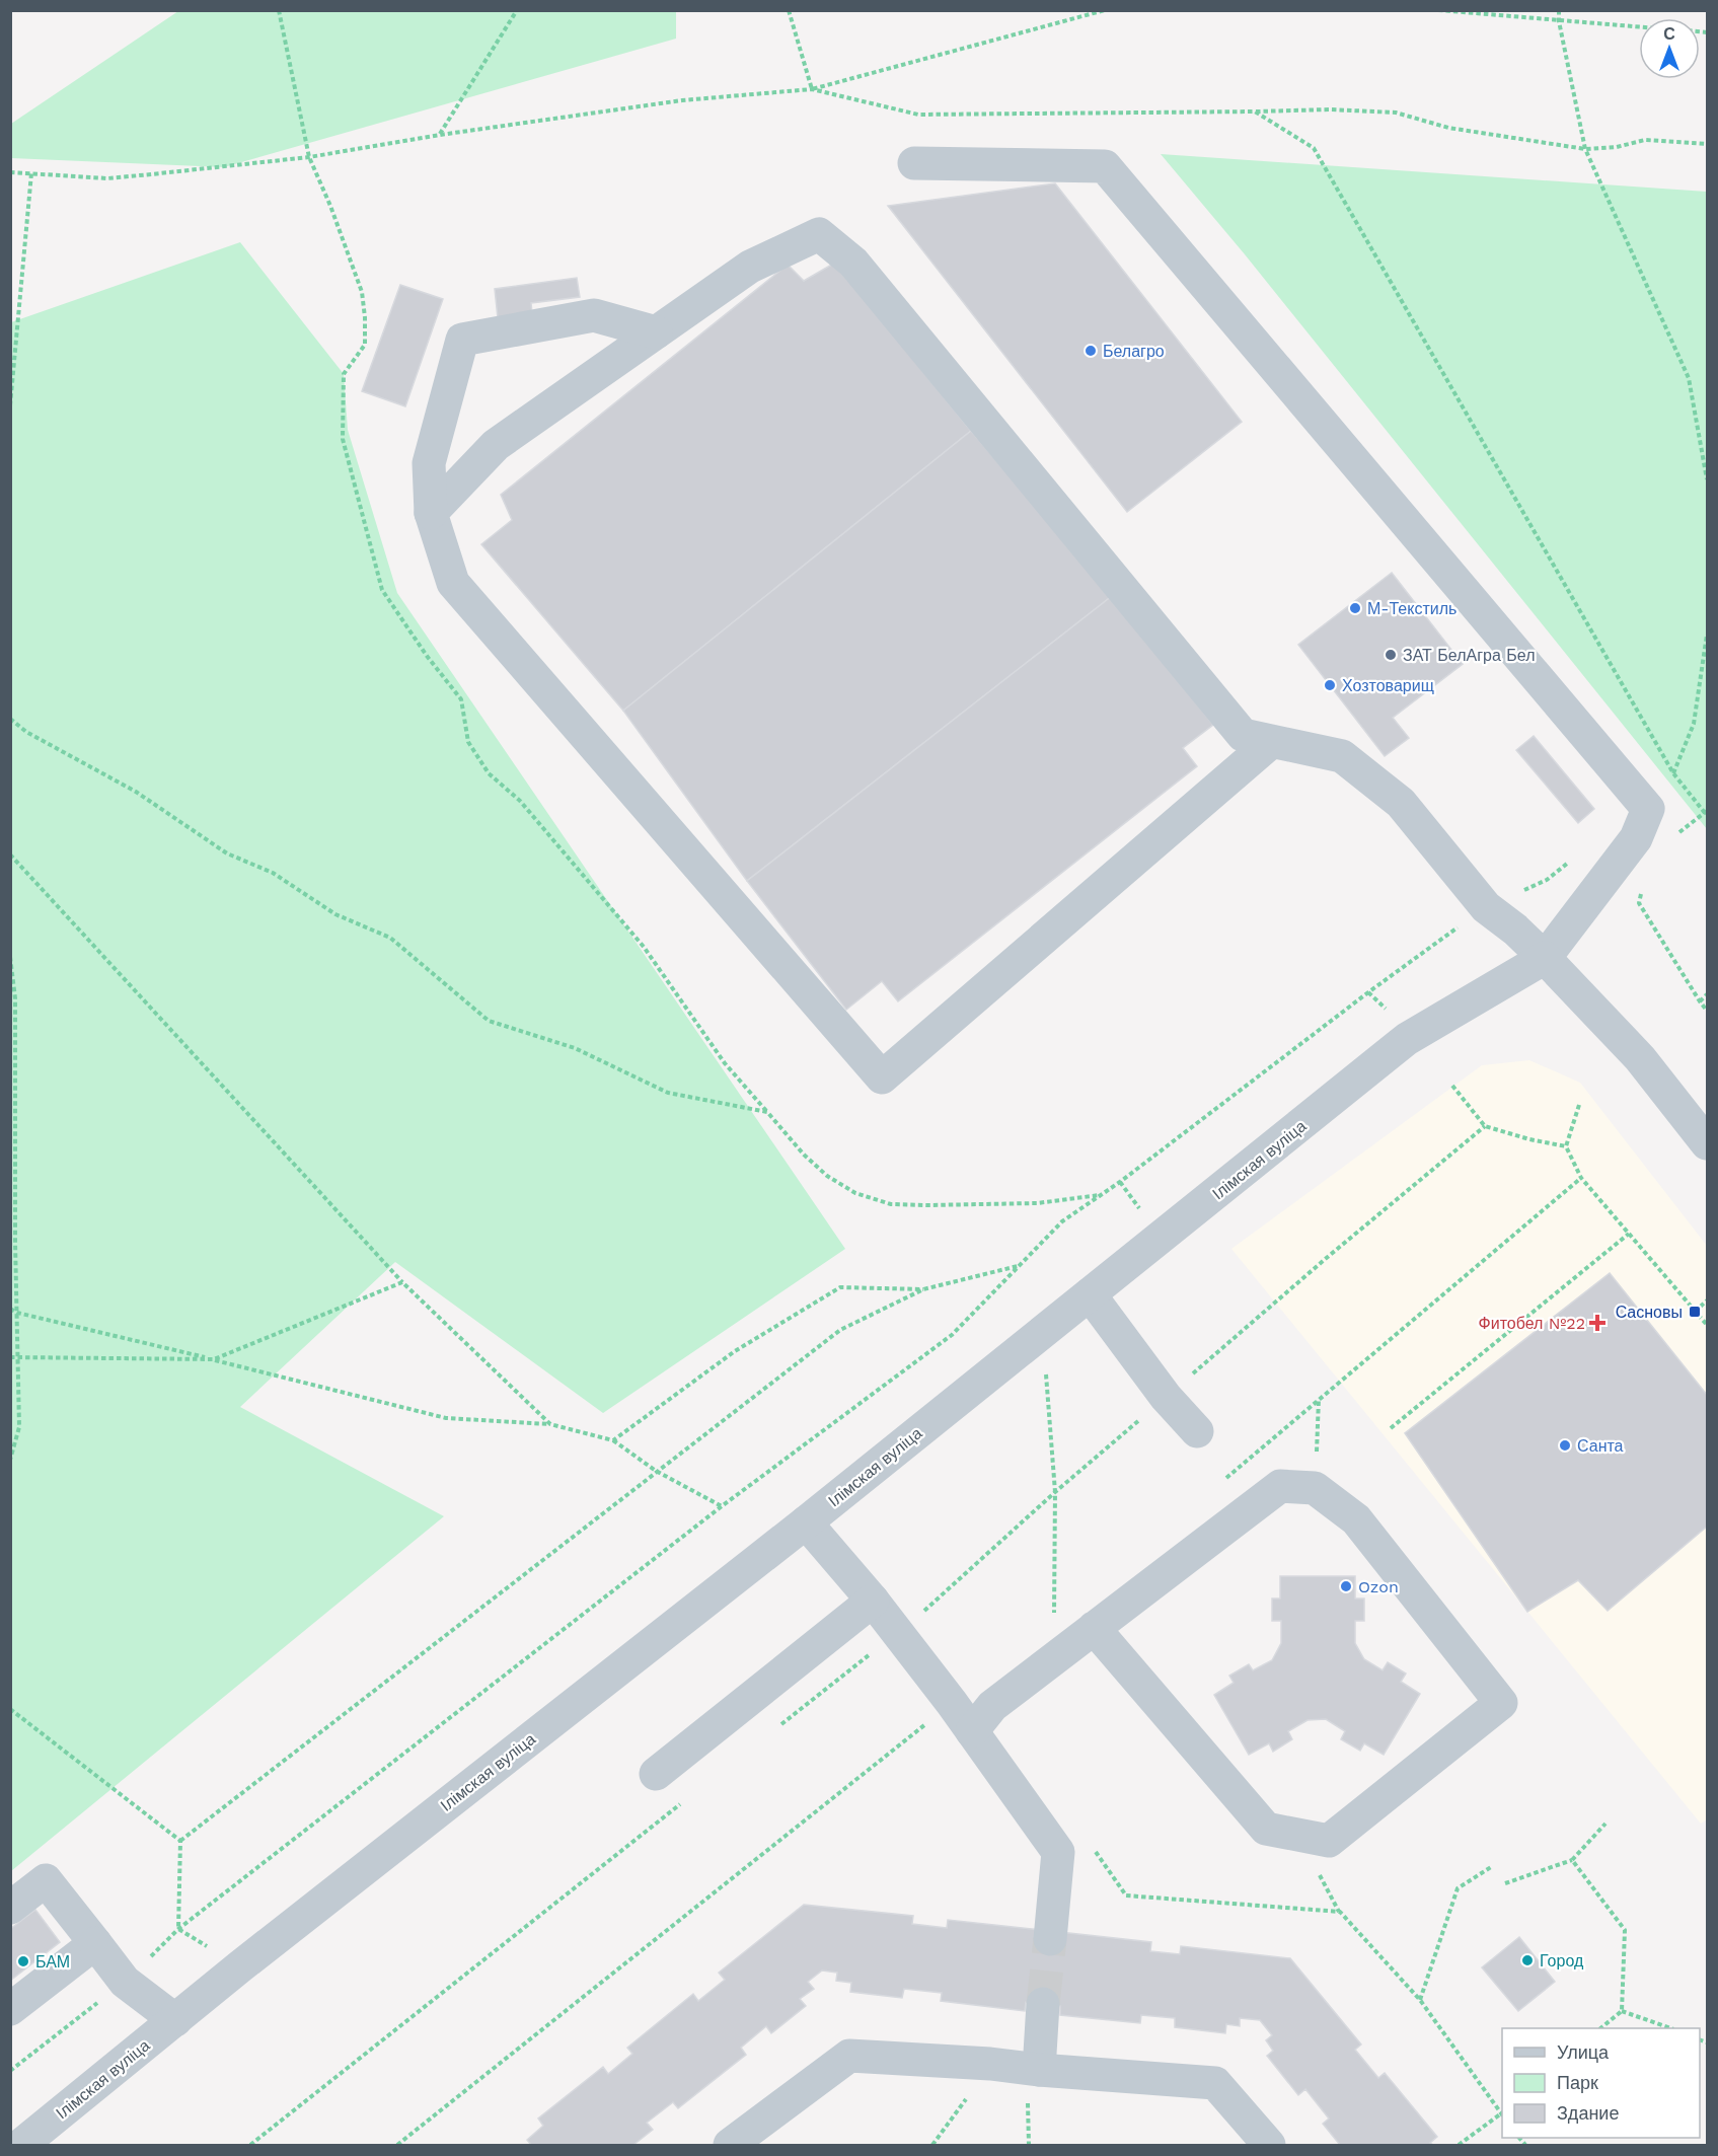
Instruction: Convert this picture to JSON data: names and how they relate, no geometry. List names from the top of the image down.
{
  "streets": {
    "street": ["Ілімская вуліца"]
  },
  "places": {
    "other": [
      "Белагро",
      "М-Текстиль",
      "ЗАТ БелАгра Бел",
      "Хозтоварищ",
      "Санта",
      "Ozon",
      "Город",
      "БАМ"
    ],
    "transit": ["Сасновы"],
    "health": ["Фитобел №22"]
  },
  "legend": ["Улица", "Парк", "Здание"],
  "north": "top"
}
